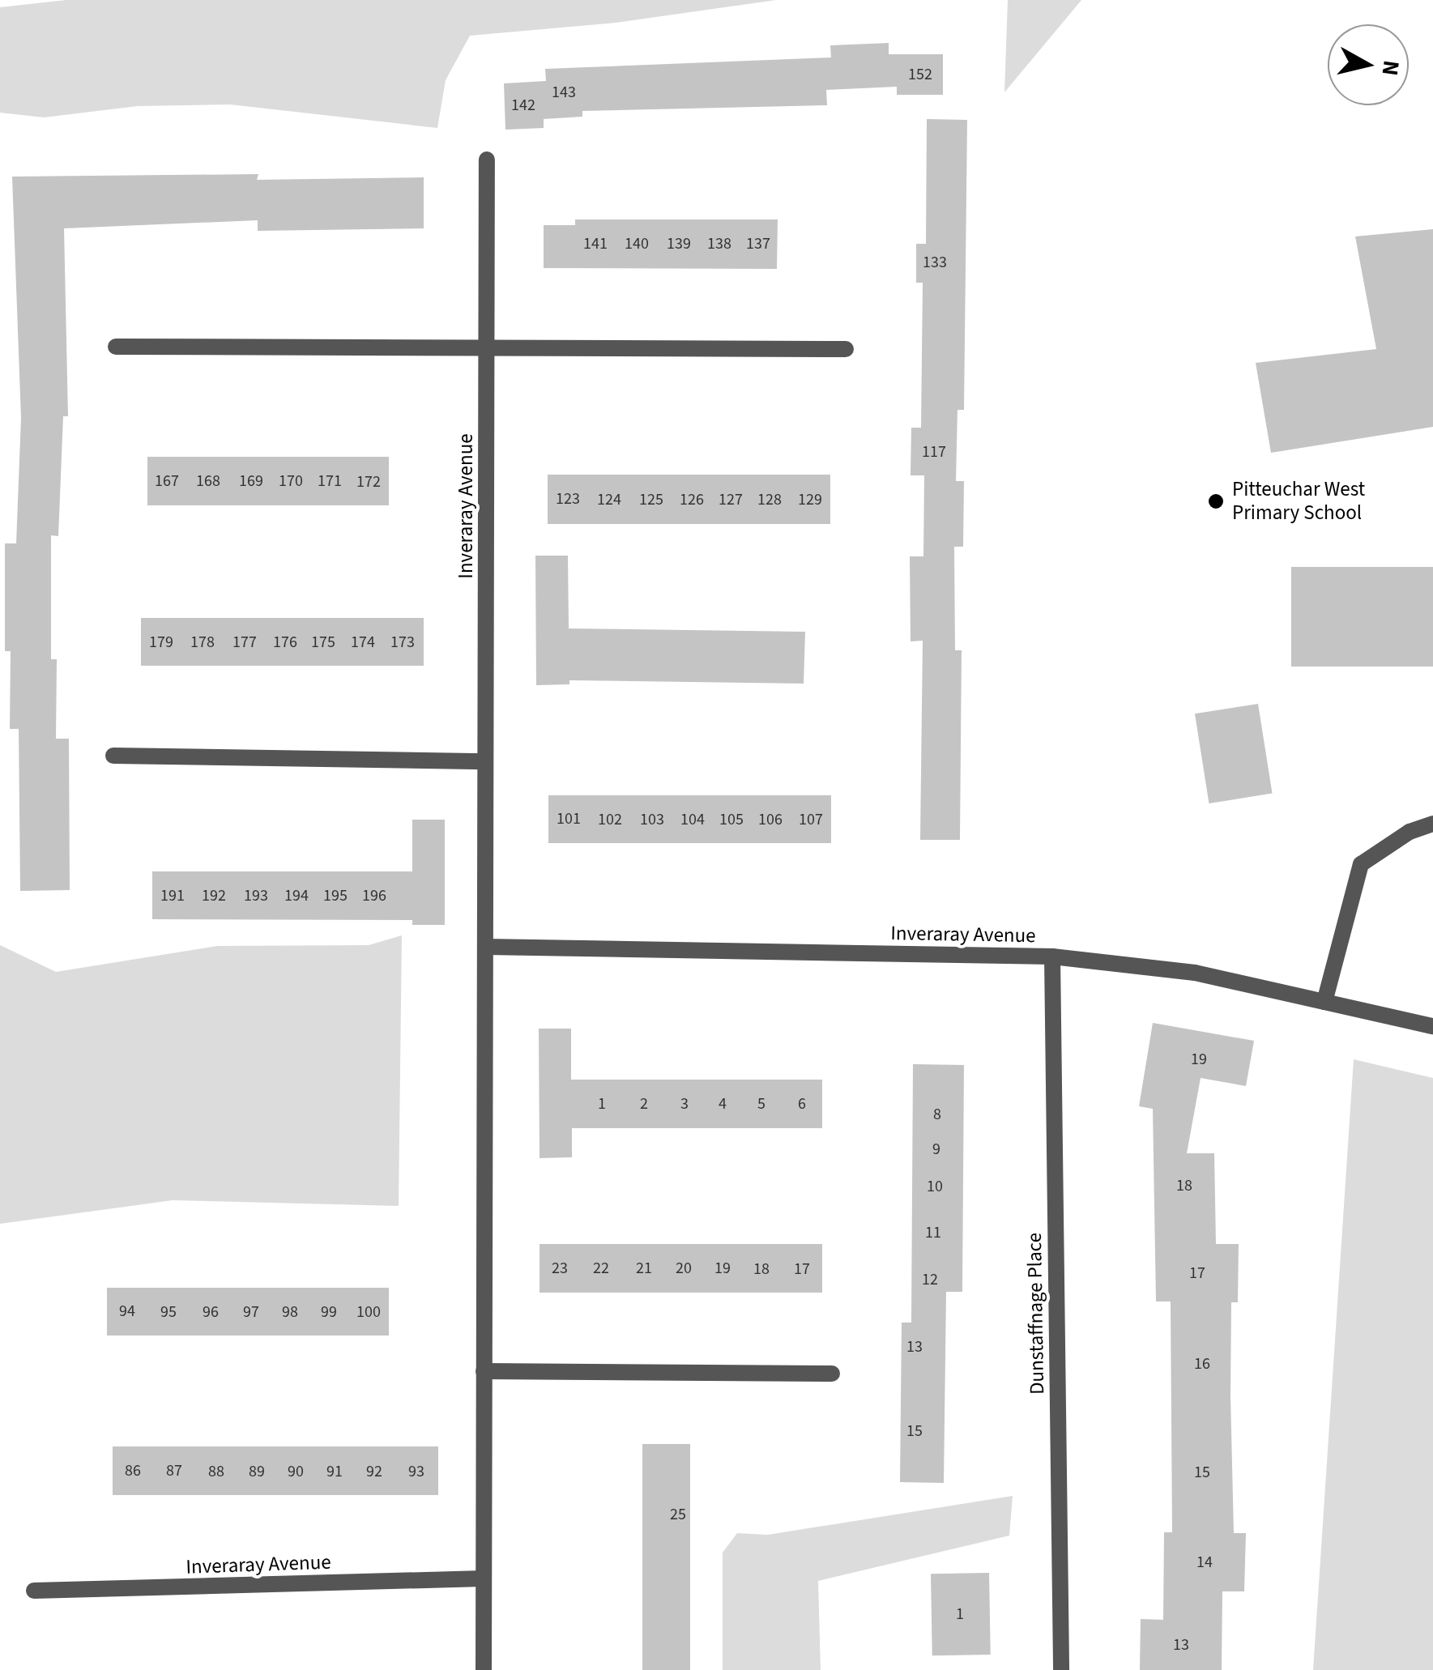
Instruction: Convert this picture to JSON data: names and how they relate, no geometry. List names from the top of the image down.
{
  "streets": {
    "street": ["Inveraray Avenue", "Dunstaffnage Place"]
  },
  "crossings": [
    ["Inveraray Avenue", "Dunstaffnage Place"]
  ],
  "places": ["Pitteuchar West Primary School"],
  "house_numbers": [
    "152",
    "143",
    "142",
    "141",
    "140",
    "139",
    "138",
    "137",
    "133",
    "117",
    "167",
    "168",
    "169",
    "170",
    "171",
    "172",
    "123",
    "124",
    "125",
    "126",
    "127",
    "128",
    "129",
    "179",
    "178",
    "177",
    "176",
    "175",
    "174",
    "173",
    "101",
    "102",
    "103",
    "104",
    "105",
    "106",
    "107",
    "191",
    "192",
    "193",
    "194",
    "195",
    "196",
    "19",
    "1",
    "2",
    "3",
    "4",
    "5",
    "6",
    "8",
    "9",
    "18",
    "10",
    "11",
    "23",
    "22",
    "21",
    "20",
    "19",
    "18",
    "17",
    "17",
    "12",
    "94",
    "95",
    "96",
    "97",
    "98",
    "99",
    "100",
    "13",
    "16",
    "15",
    "86",
    "87",
    "88",
    "89",
    "90",
    "91",
    "92",
    "93",
    "15",
    "25",
    "14",
    "1",
    "13"
  ],
  "north": "right"
}
